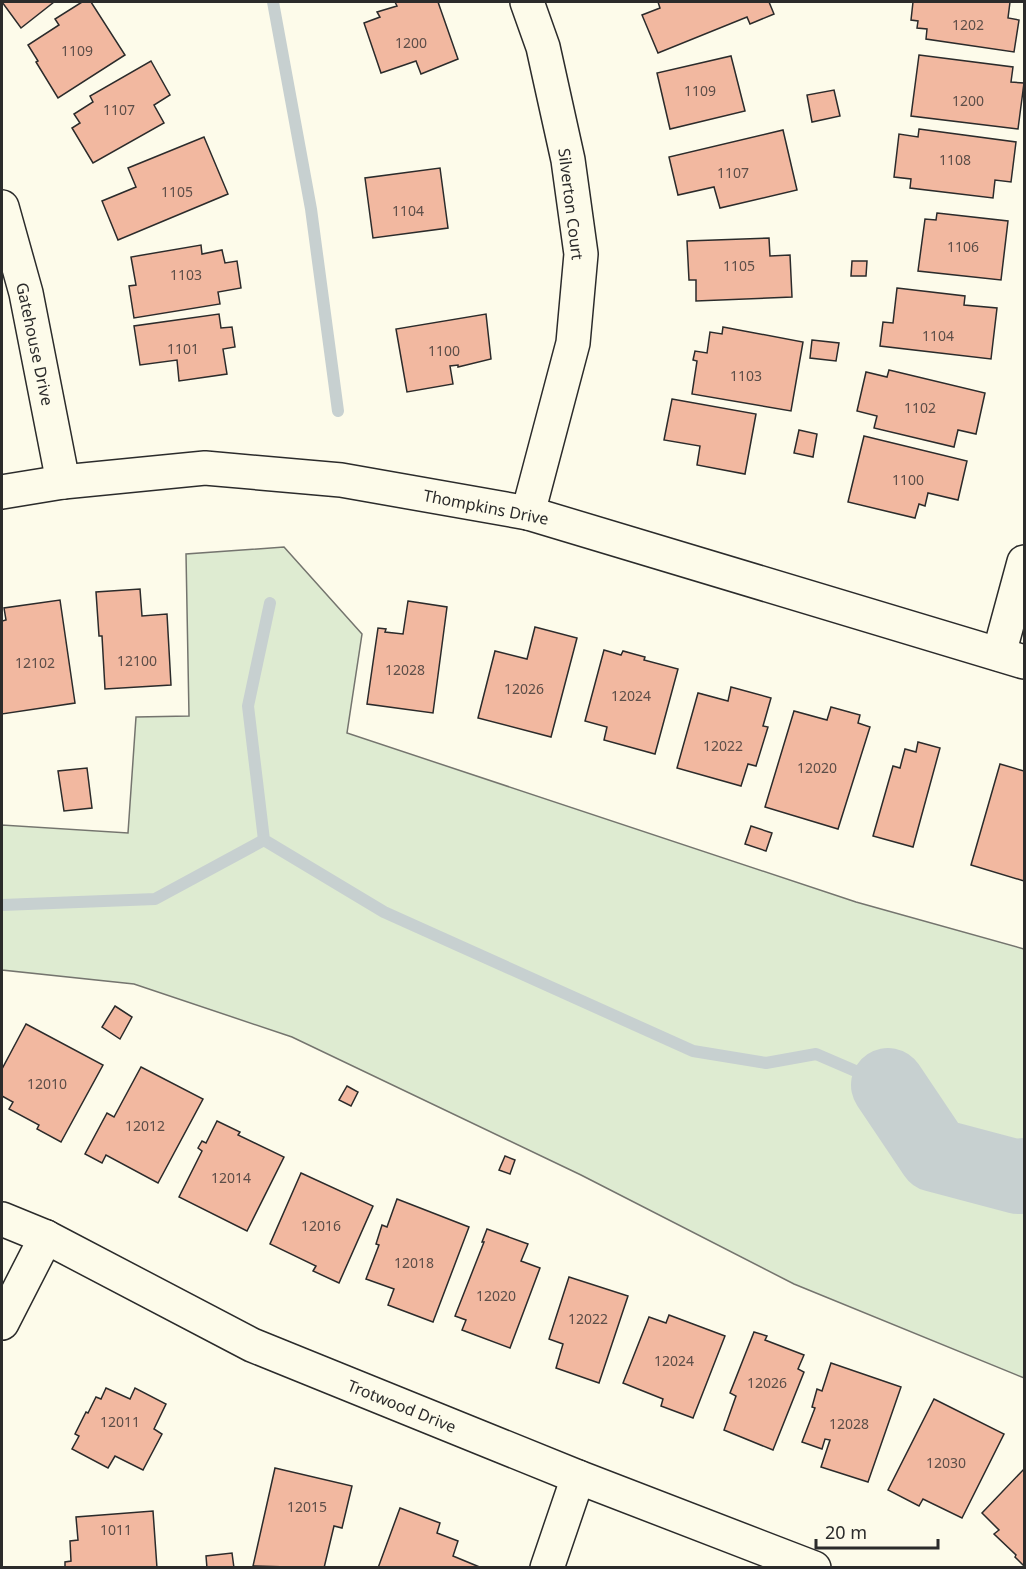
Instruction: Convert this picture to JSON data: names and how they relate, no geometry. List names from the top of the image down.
{
  "streets": {
    "street": [
      "Silverton Court",
      "Gatehouse Drive",
      "Thompkins Drive",
      "Trotwood Drive"
    ]
  },
  "crossings": [
    ["Silverton Court", "Thompkins Drive"],
    ["Gatehouse Drive", "Thompkins Drive"]
  ],
  "house_numbers": [
    "1202",
    "1200",
    "1109",
    "1109",
    "1200",
    "1107",
    "1108",
    "1107",
    "1105",
    "1104",
    "1106",
    "1105",
    "1103",
    "1104",
    "1101",
    "1100",
    "1103",
    "1102",
    "1100",
    "12100",
    "12102",
    "12028",
    "12026",
    "12024",
    "12022",
    "12020",
    "12010",
    "12012",
    "12014",
    "12016",
    "12018",
    "12020",
    "12022",
    "12024",
    "12026",
    "12011",
    "12028",
    "12030",
    "12015",
    "1011"
  ],
  "scale_bar": "20 m"
}
